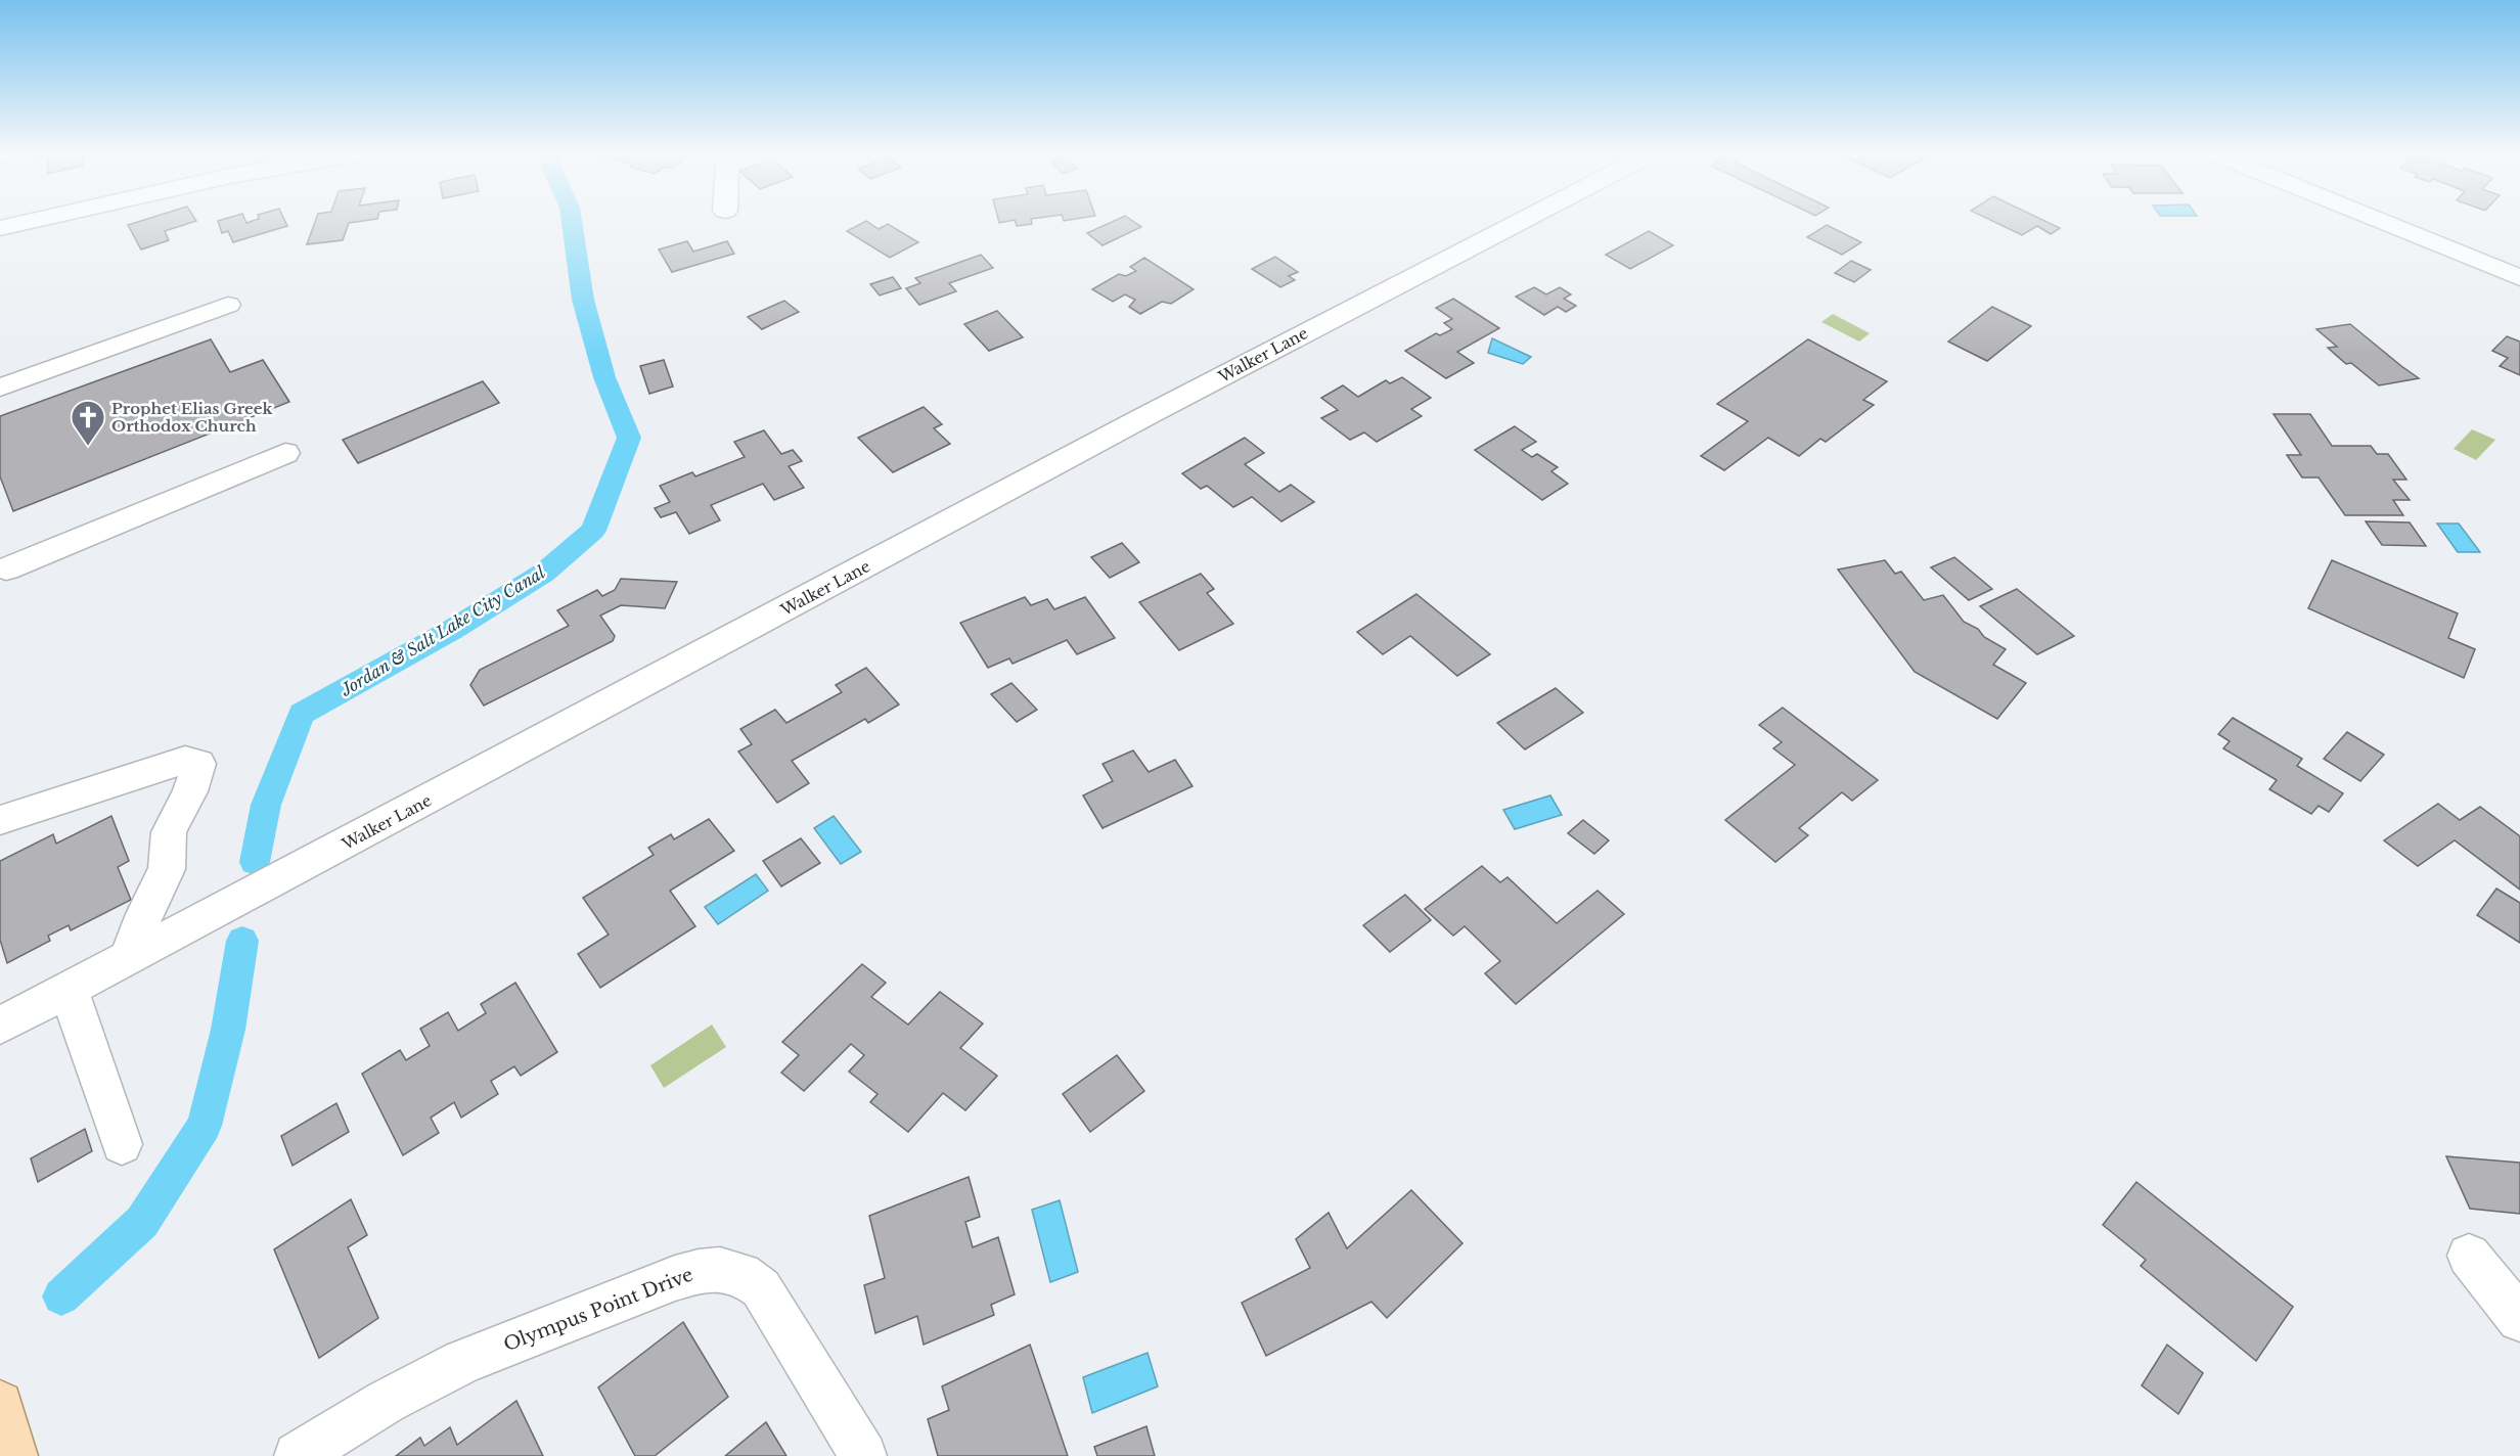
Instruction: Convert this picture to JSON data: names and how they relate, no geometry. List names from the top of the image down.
{
  "streets": {
    "street": ["Walker Lane", "Olympus Point Drive"]
  },
  "water": ["Jordan & Salt Lake City Canal"],
  "places": {
    "church": ["Prophet Elias Greek Orthodox Church"]
  }
}
